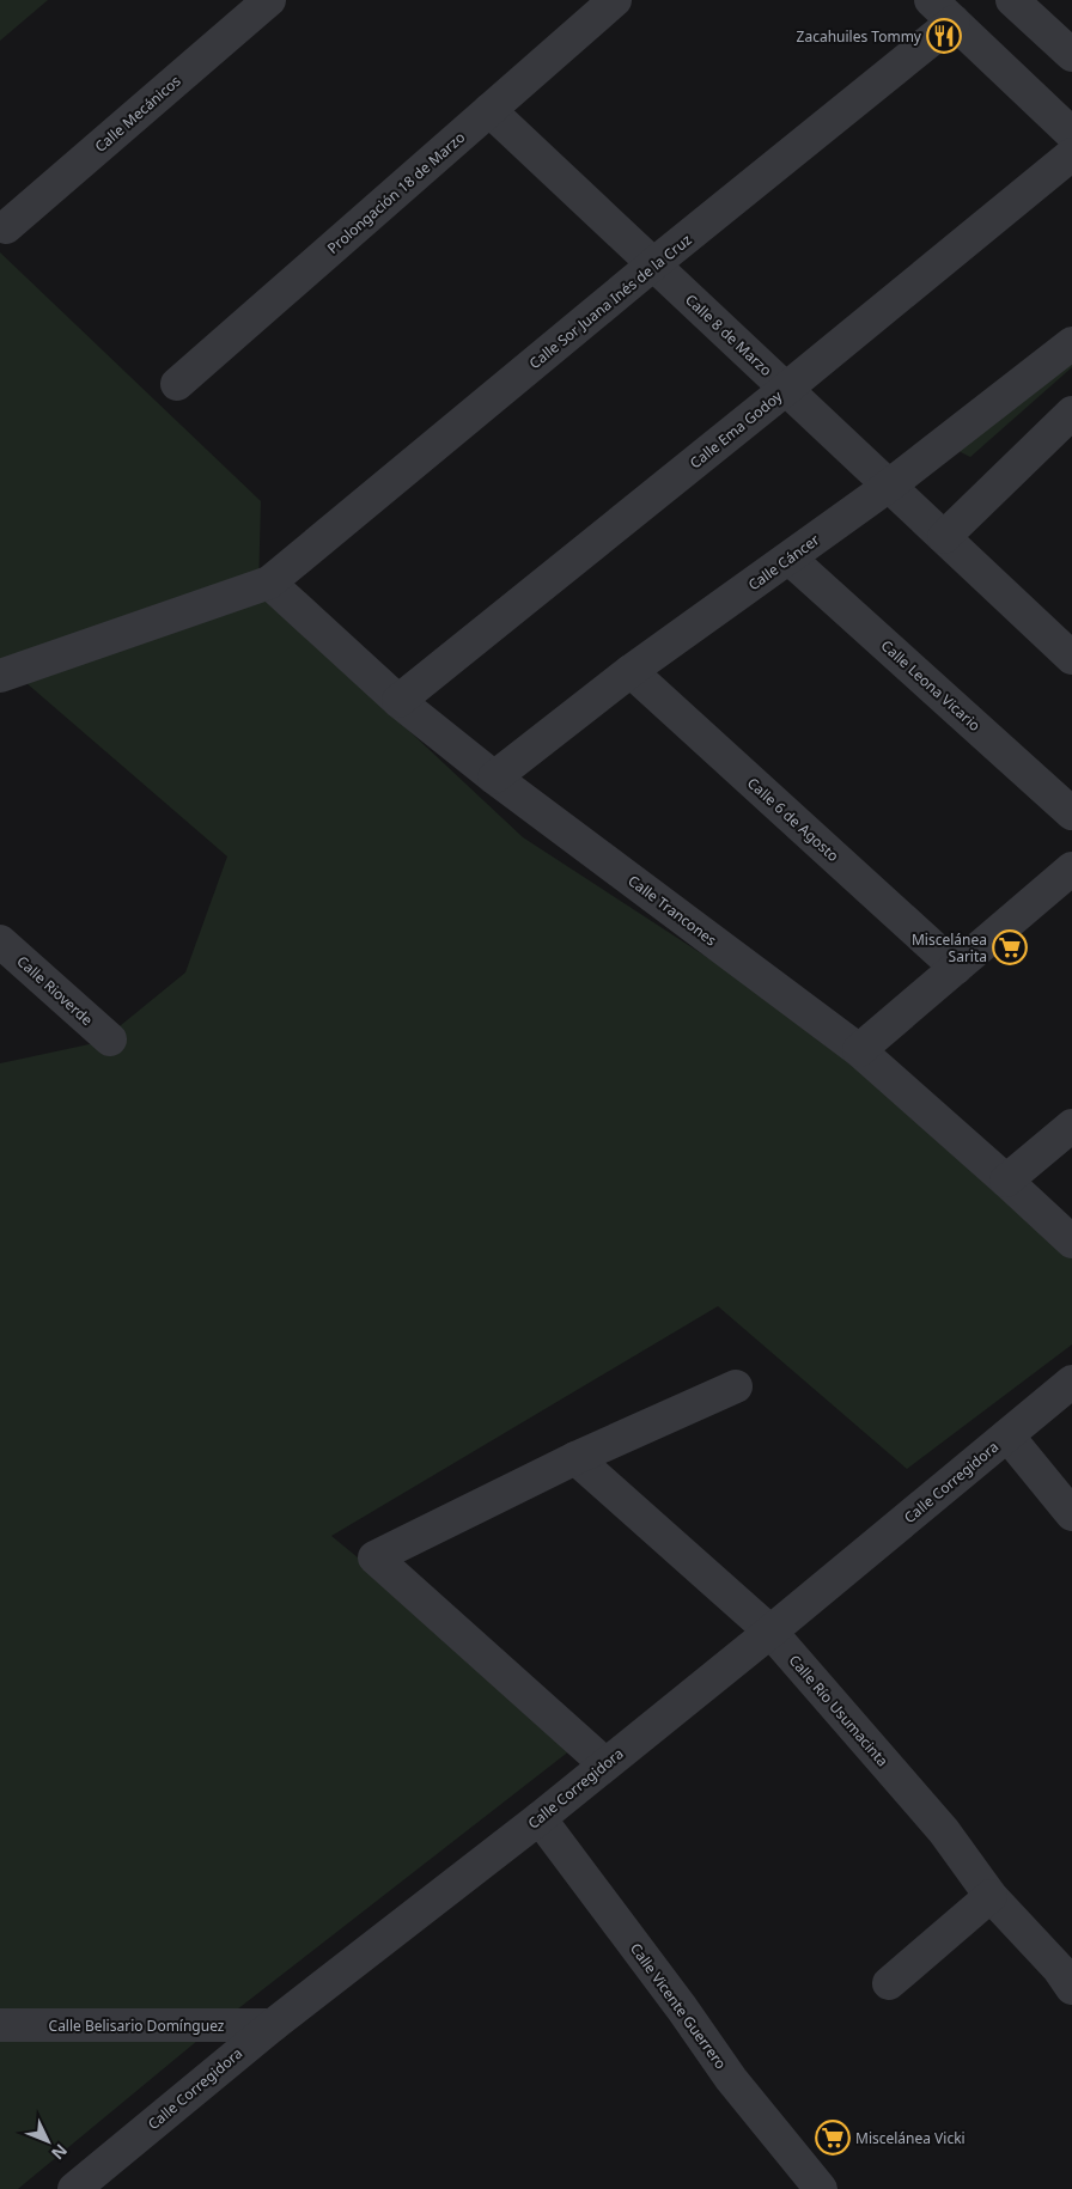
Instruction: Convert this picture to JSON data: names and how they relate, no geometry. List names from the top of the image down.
{
  "streets": {
    "street": [
      "Calle Mecánicos",
      "Prolongación 18 de Marzo",
      "Calle Sor Juana Inés de la Cruz",
      "Calle 8 de Marzo",
      "Calle Ema Godoy",
      "Calle Cáncer",
      "Calle Leona Vicario",
      "Calle 6 de Agosto",
      "Calle Trancones",
      "Calle Rioverde",
      "Calle Corregidora",
      "Calle Río Usumacinta",
      "Calle Vicente Guerrero",
      "Calle Belisario Domínguez"
    ]
  },
  "crossings": [
    ["Prolongación 18 de Marzo", "Calle 8 de Marzo"],
    ["Calle Sor Juana Inés de la Cruz", "Calle 8 de Marzo"],
    ["Calle Sor Juana Inés de la Cruz", "Calle Trancones"],
    ["Calle 8 de Marzo", "Calle Ema Godoy"],
    ["Calle 8 de Marzo", "Calle Cáncer"],
    ["Calle Ema Godoy", "Calle Trancones"],
    ["Calle Cáncer", "Calle Leona Vicario"],
    ["Calle Cáncer", "Calle 6 de Agosto"],
    ["Calle Cáncer", "Calle Trancones"],
    ["Calle Corregidora", "Calle Río Usumacinta"],
    ["Calle Corregidora", "Calle Vicente Guerrero"],
    ["Calle Corregidora", "Calle Belisario Domínguez"]
  ],
  "places": {
    "restaurant": ["Zacahuiles Tommy"],
    "supermarket": ["Miscelánea Sarita", "Miscelánea Vicki"]
  },
  "north": "bottom right"
}
